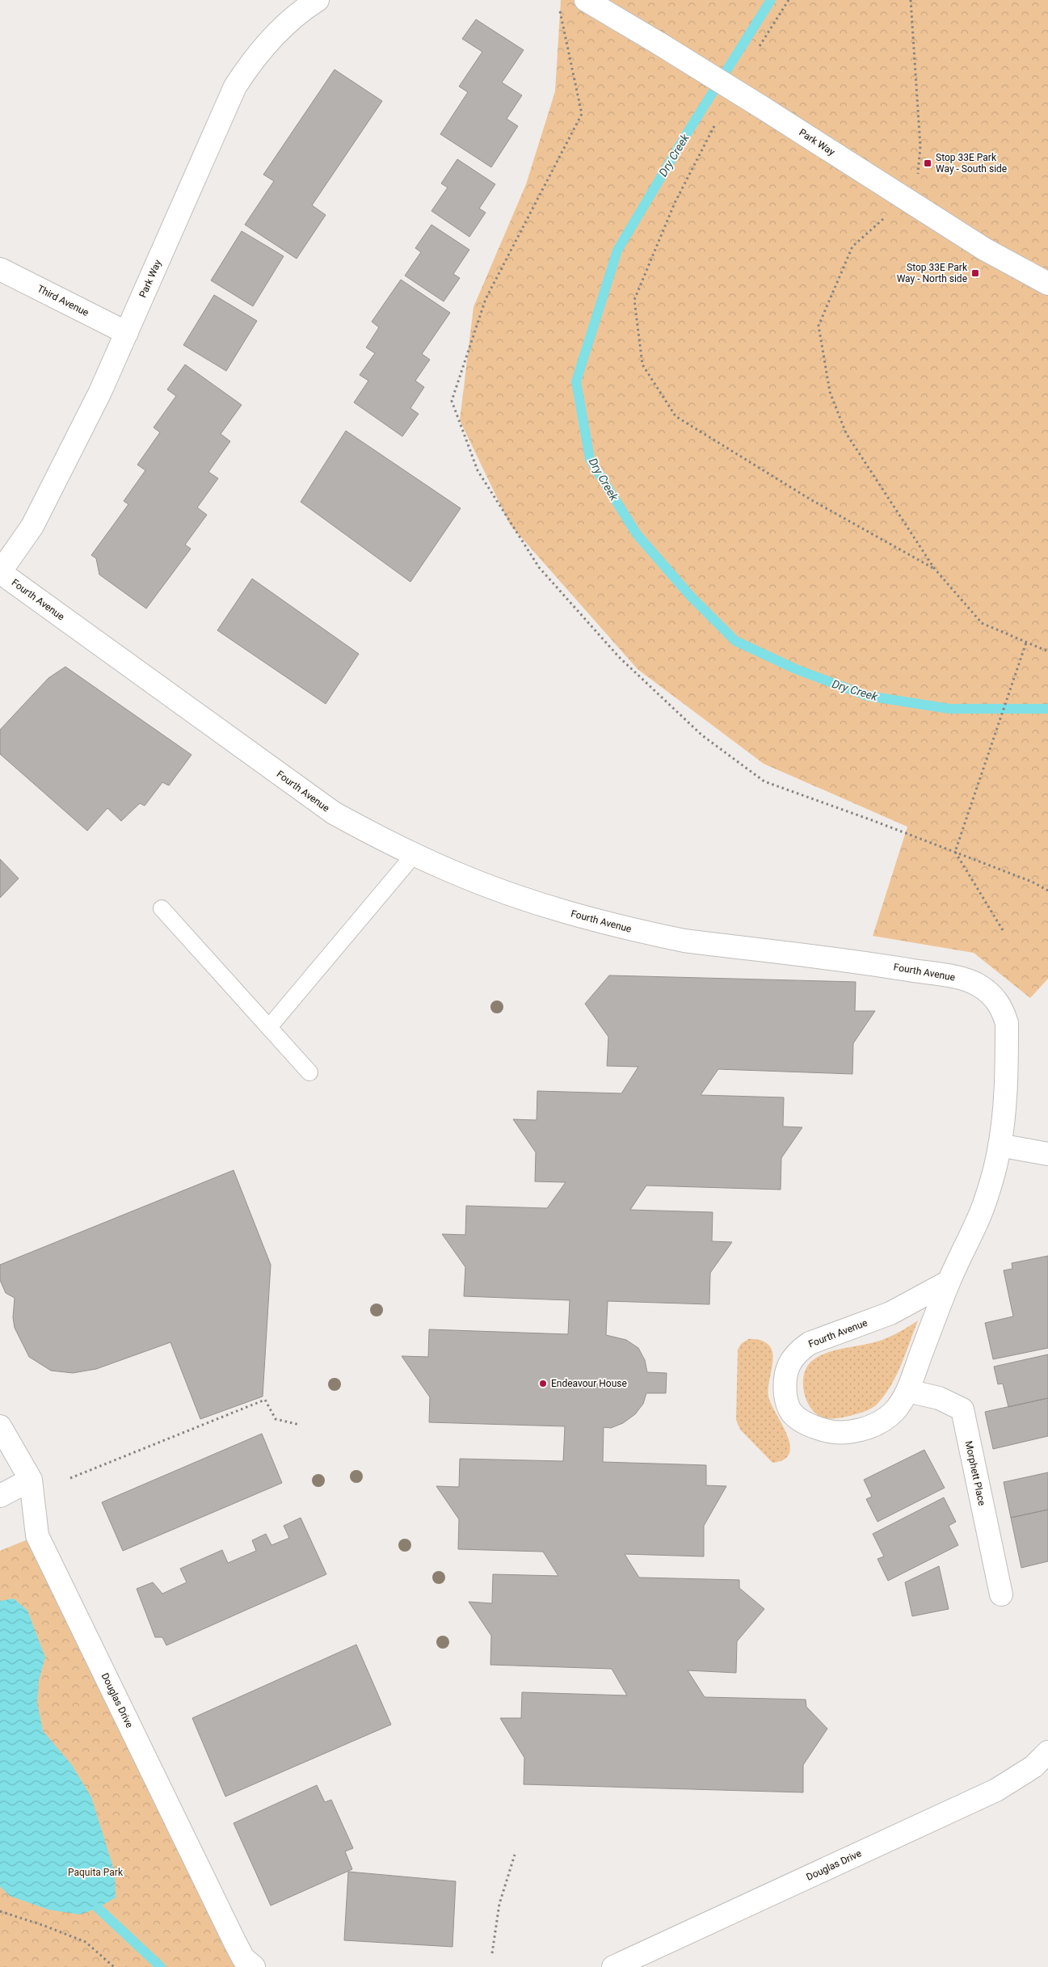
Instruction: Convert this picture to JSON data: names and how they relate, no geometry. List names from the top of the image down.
{
  "streets": {
    "street": [
      "Park Way",
      "Third Avenue",
      "Fourth Avenue",
      "Morphett Place",
      "Douglas Drive"
    ]
  },
  "crossings": [
    ["Park Way", "Third Avenue"],
    ["Park Way", "Fourth Avenue"],
    ["Fourth Avenue", "Morphett Place"]
  ],
  "water": ["Dry Creek"],
  "parks": ["Paquita Park"],
  "places": {
    "transit": ["Stop 33E Park Way - South side", "Stop 33E Park Way - North side"],
    "other": ["Endeavour House"]
  }
}
